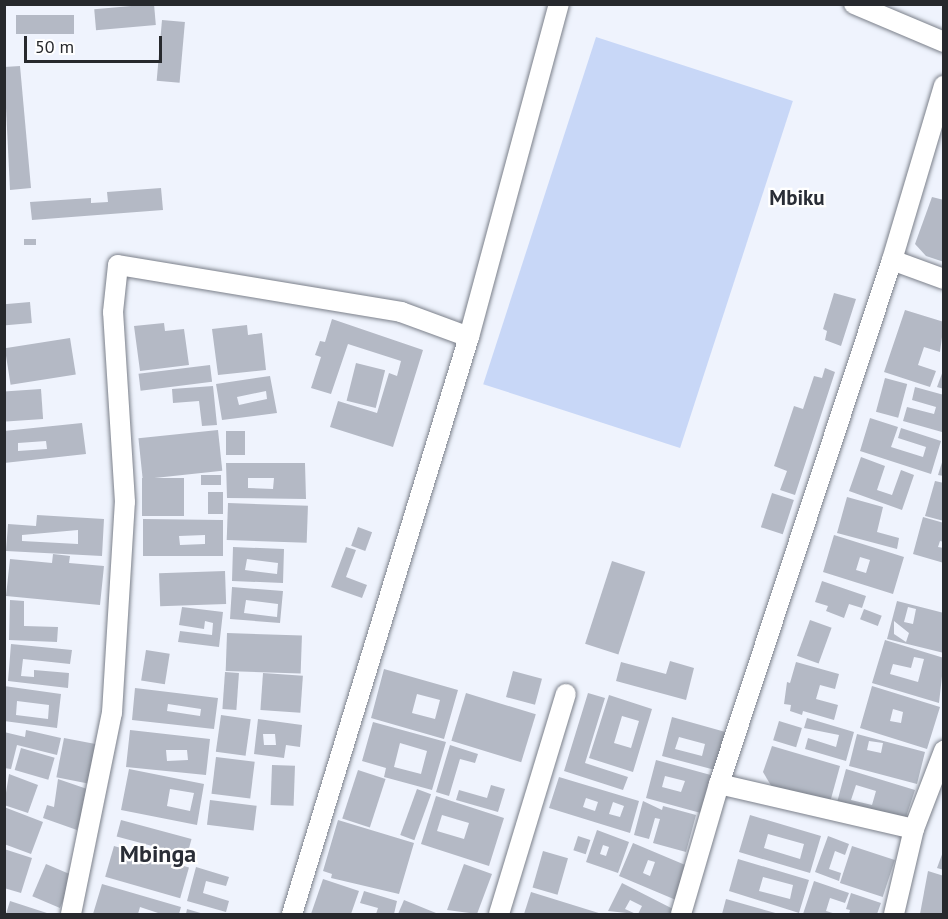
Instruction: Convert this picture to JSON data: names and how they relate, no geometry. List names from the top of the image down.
{
  "districts": ["Mbiku", "Mbinga"],
  "scale_bar": "50 m"
}
